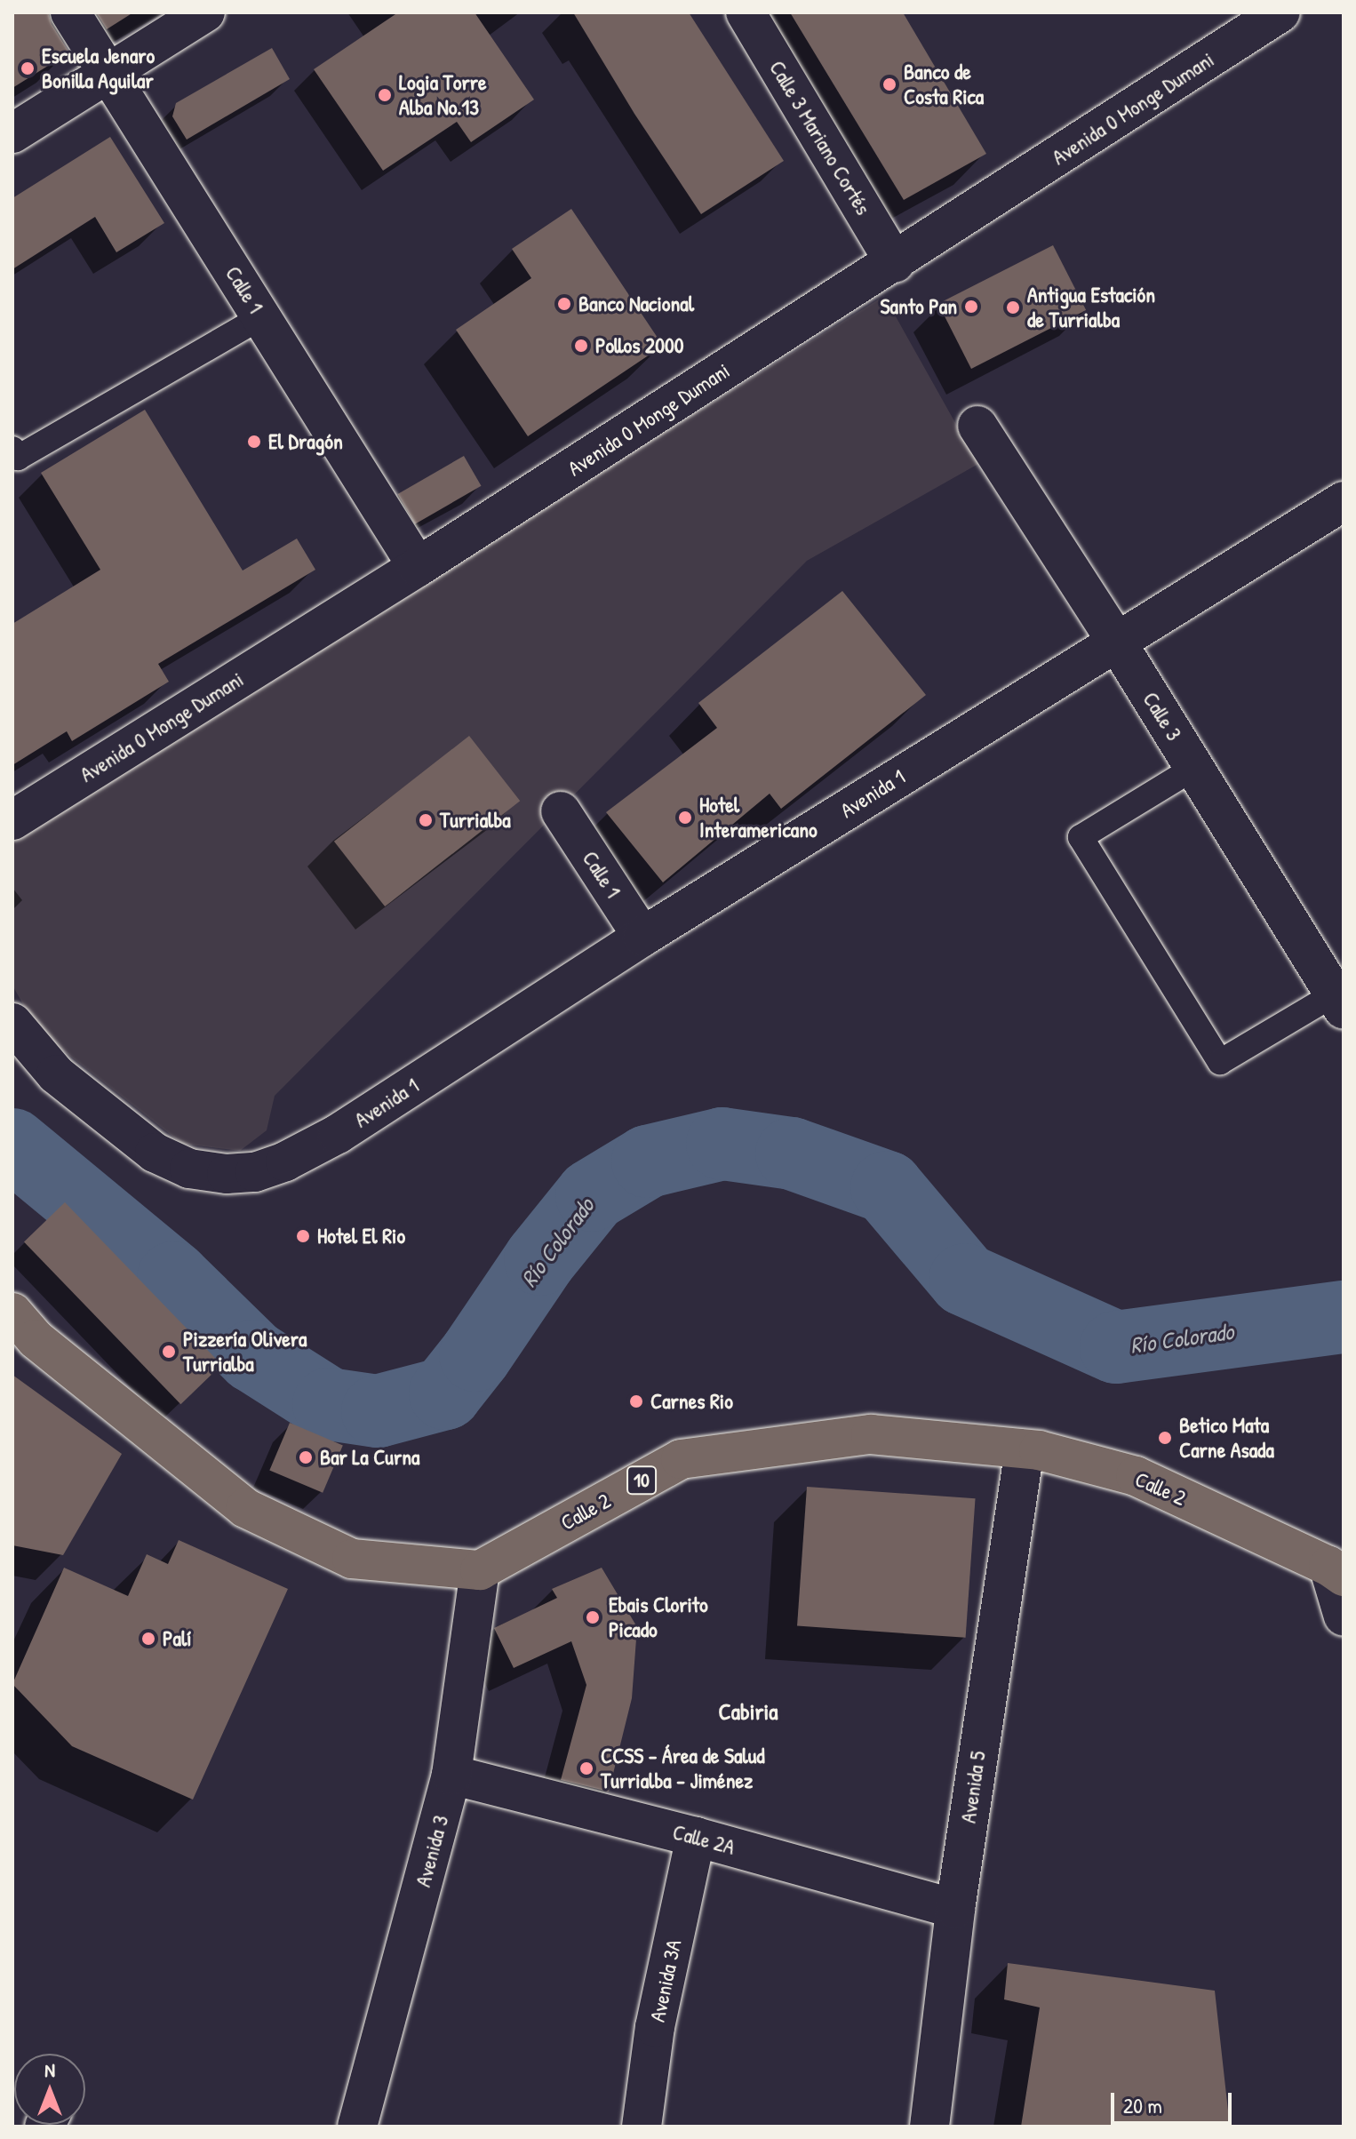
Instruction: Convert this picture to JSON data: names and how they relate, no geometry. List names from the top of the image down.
{
  "streets": {
    "main road": ["10", "Calle 2"],
    "street": [
      "Avenida 0 Monge Dumani",
      "Calle 3 Mariano Cortés",
      "Calle 1",
      "Calle 3",
      "Avenida 1",
      "Avenida 5",
      "Calle 2A",
      "Avenida 3",
      "Avenida 3A"
    ]
  },
  "crossings": [
    ["Avenida 0 Monge Dumani", "Calle 3 Mariano Cortés"],
    ["Avenida 0 Monge Dumani", "Calle 1"],
    ["Calle 1", "Avenida 1"],
    ["Calle 3", "Avenida 1"],
    ["Calle 2", "Avenida 5"],
    ["Calle 2", "Avenida 3"],
    ["Avenida 5", "Calle 2A"],
    ["Calle 2A", "Avenida 3"],
    ["Calle 2A", "Avenida 3A"]
  ],
  "districts": ["Cabiria"],
  "water": ["Río Colorado"],
  "places": [
    "Escuela Jenaro Bonilla Aguilar",
    "Banco de Costa Rica",
    "Logia Torre Alba No.13",
    "Banco Nacional",
    "Santo Pan",
    "Antigua Estación de Turrialba",
    "Pollos 2000",
    "El Dragón",
    "Hotel Interamericano",
    "Turrialba",
    "Hotel El Rio",
    "Pizzería Olivera Turrialba",
    "Carnes Rio",
    "Betico Mata Carne Asada",
    "Bar La Curna",
    "Ebais Clorito Picado",
    "Palí",
    "CCSS - Área de Salud Turrialba - Jiménez"
  ],
  "scale_bar": "20 m",
  "north": "top"
}
